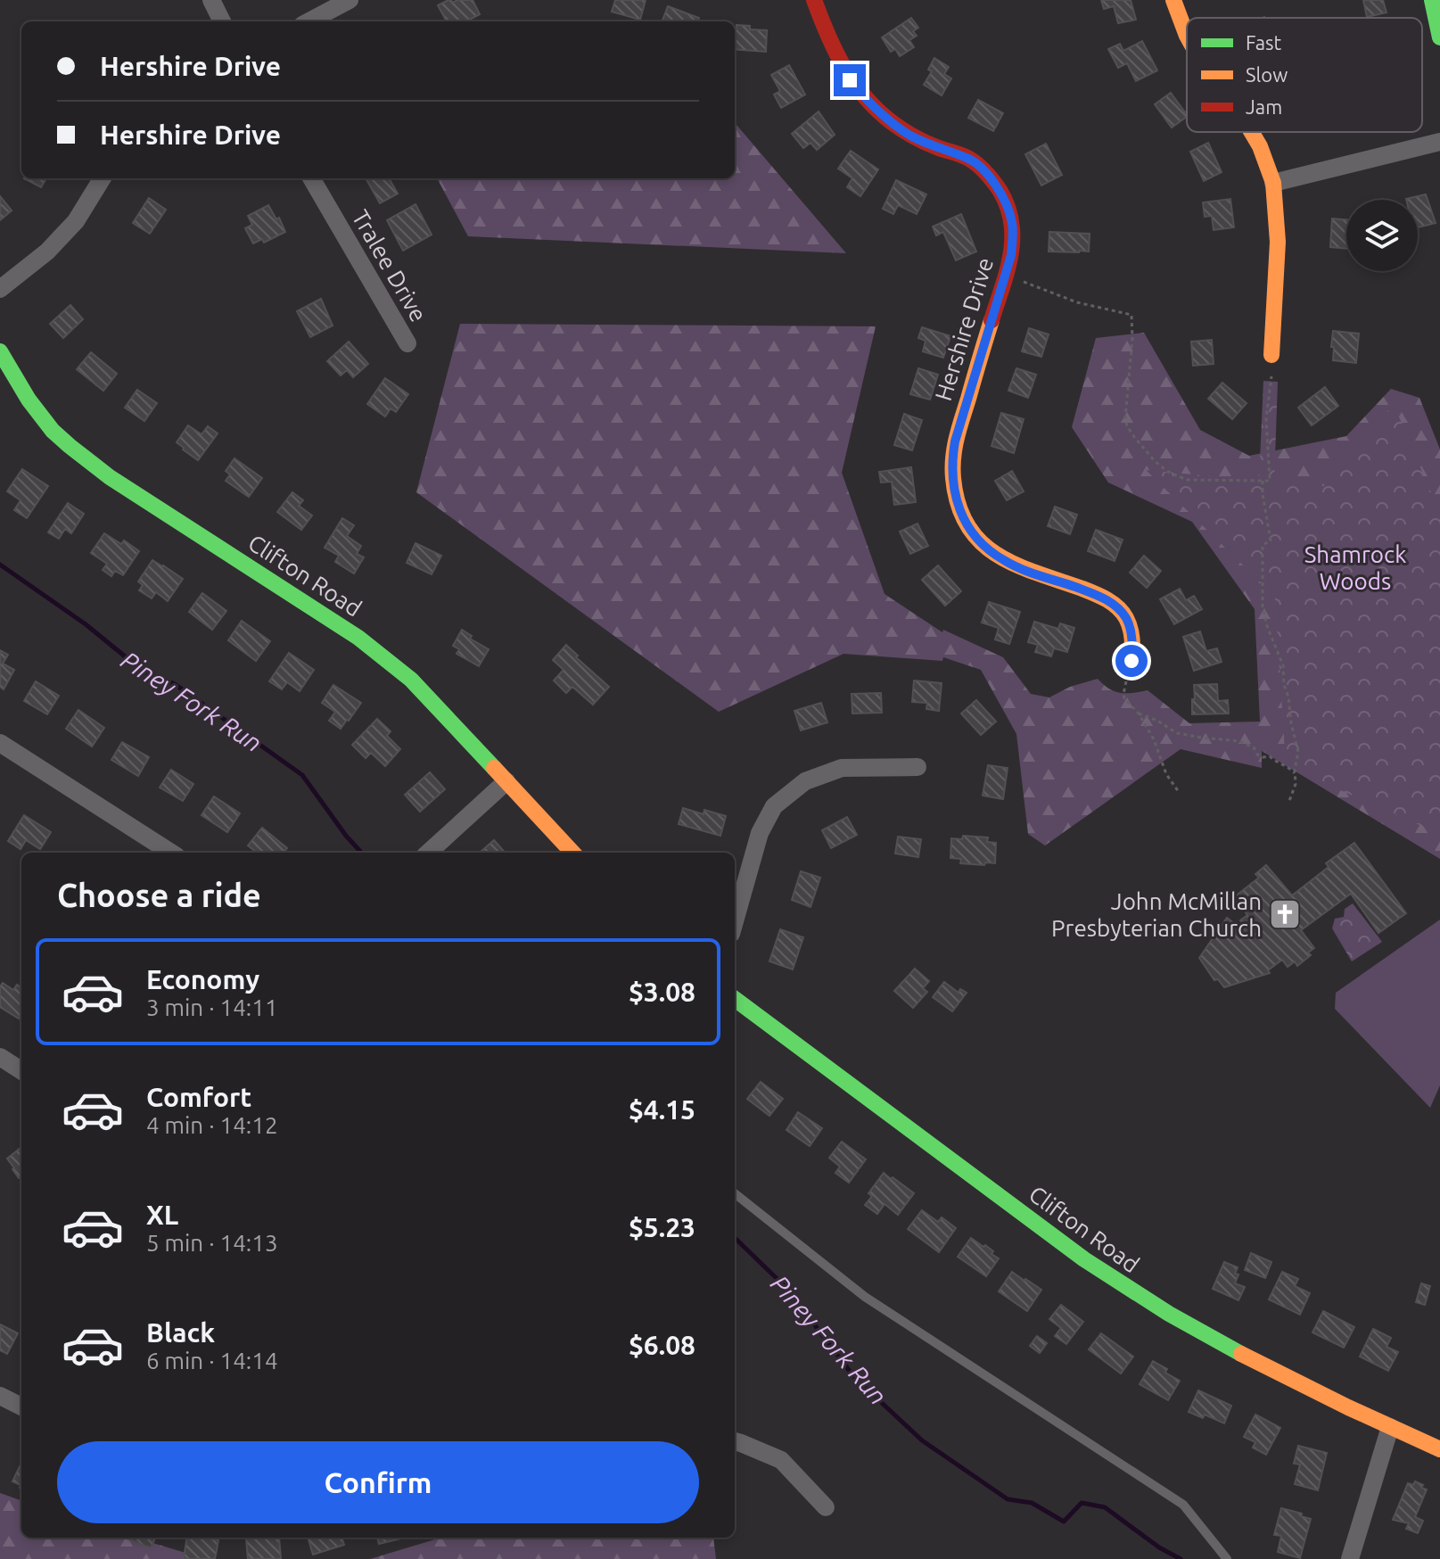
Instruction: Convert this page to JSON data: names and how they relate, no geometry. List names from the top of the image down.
{
  "streets": {
    "main road": ["Hershire Drive", "Clifton Road"],
    "street": ["Tralee Drive"]
  },
  "water": ["Piney Fork Run"],
  "parks": ["Shamrock Woods"],
  "places": {
    "church": ["John McMillan Presbyterian Church"]
  },
  "legend": ["Fast", "Slow", "Jam"],
  "page": {
    "banner": ["Hershire Drive", "Hershire Drive"],
    "heading": "Choose a ride",
    "list": [
      {
        "name": "Economy",
        "note": "3 min · 14:11",
        "value": "$3.08"
      },
      {
        "name": "Comfort",
        "note": "4 min · 14:12",
        "value": "$4.15"
      },
      {
        "name": "XL",
        "note": "5 min · 14:13",
        "value": "$5.23"
      },
      {
        "name": "Black",
        "note": "6 min · 14:14",
        "value": "$6.08"
      }
    ],
    "buttons": "Confirm"
  }
}
